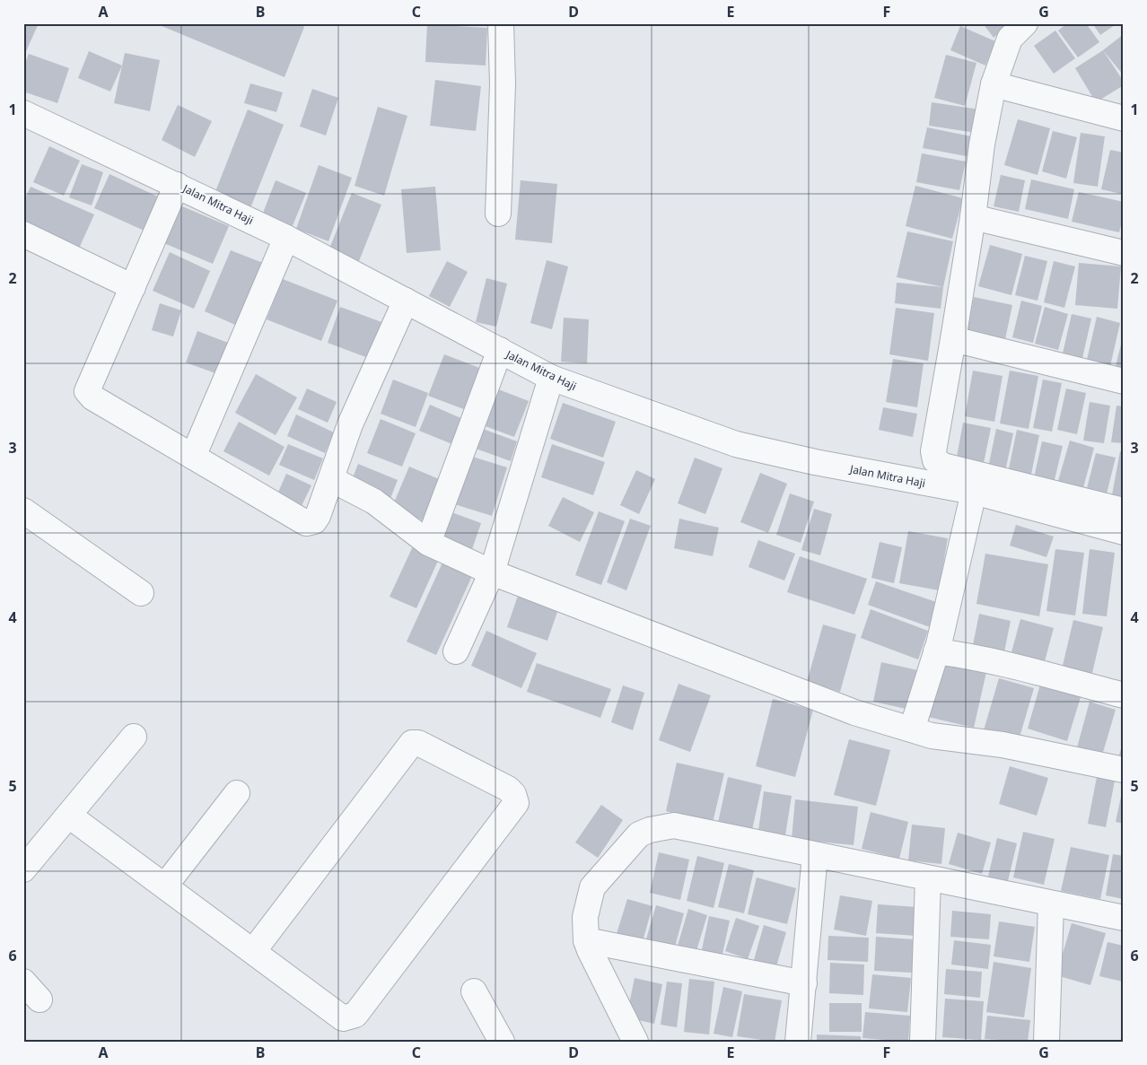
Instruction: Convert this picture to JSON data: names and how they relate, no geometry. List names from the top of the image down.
{
  "streets": {
    "street": ["Jalan Mitra Haji"]
  },
  "grid": {
    "columns": [
      "A",
      "B",
      "C",
      "D",
      "E",
      "F",
      "G"
    ],
    "rows": [
      "1",
      "2",
      "3",
      "4",
      "5",
      "6"
    ]
  }
}
